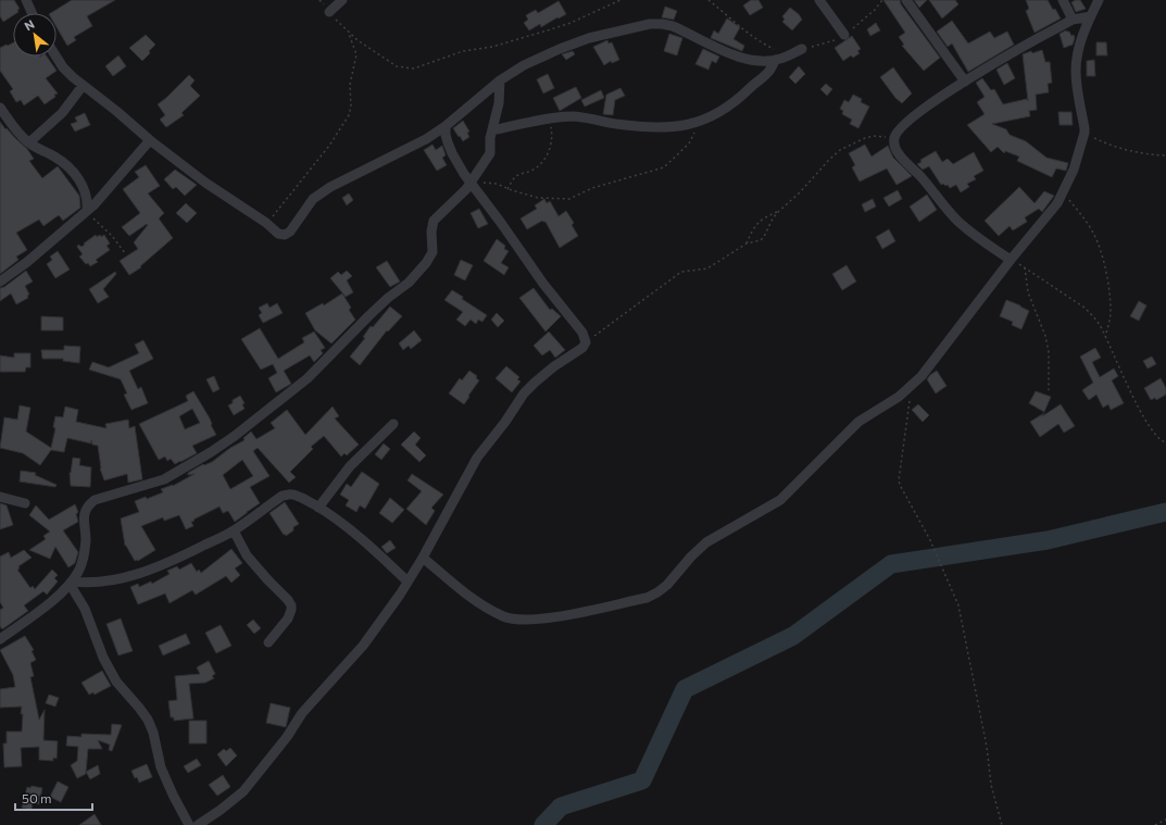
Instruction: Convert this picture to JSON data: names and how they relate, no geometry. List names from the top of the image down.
{
  "scale_bar": "50 m",
  "north": "top left"
}
